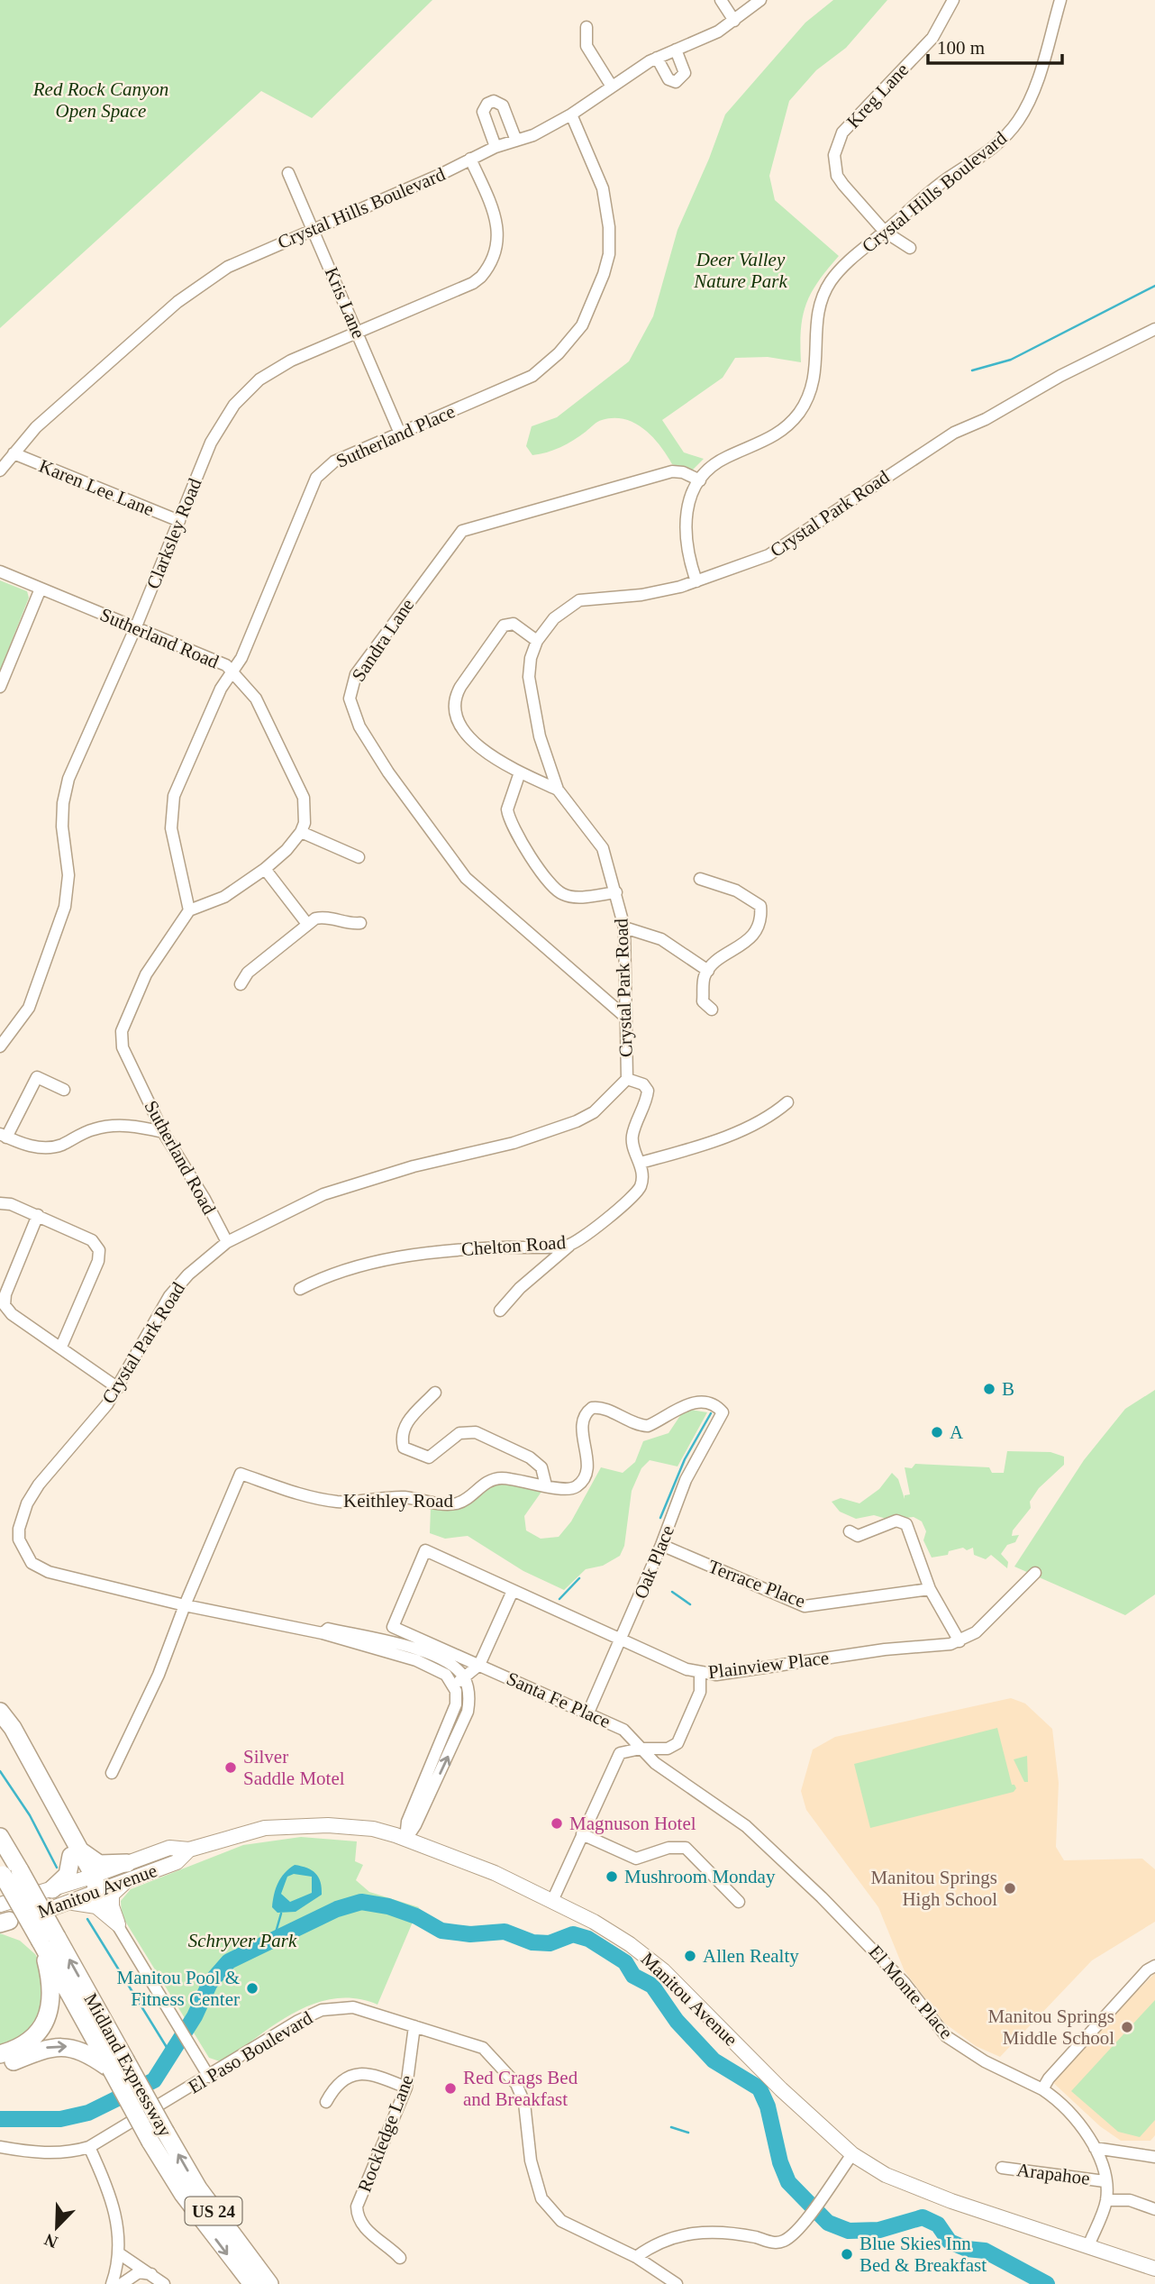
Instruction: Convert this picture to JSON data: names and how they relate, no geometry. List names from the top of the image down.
{
  "streets": {
    "highway": ["Midland Expressway", "US 24"],
    "main road": ["Manitou Avenue"],
    "street": [
      "Kreg Lane",
      "Crystal Hills Boulevard",
      "Kris Lane",
      "Sutherland Place",
      "Karen Lee Lane",
      "Crystal Park Road",
      "Clarksley Road",
      "Sutherland Road",
      "Sandra Lane",
      "Chelton Road",
      "Keithley Road",
      "Oak Place",
      "Terrace Place",
      "Plainview Place",
      "Santa Fe Place",
      "El Monte Place",
      "El Paso Boulevard",
      "Rockledge Lane",
      "Arapahoe"
    ]
  },
  "crossings": [
    ["Kreg Lane", "Crystal Hills Boulevard"],
    ["Crystal Hills Boulevard", "Kris Lane"],
    ["Crystal Hills Boulevard", "Sutherland Place"],
    ["Crystal Hills Boulevard", "Karen Lee Lane"],
    ["Crystal Hills Boulevard", "Crystal Park Road"],
    ["Crystal Hills Boulevard", "Clarksley Road"],
    ["Crystal Hills Boulevard", "Sandra Lane"],
    ["Kris Lane", "Sutherland Place"],
    ["Kris Lane", "Clarksley Road"],
    ["Sutherland Place", "Sutherland Road"],
    ["Karen Lee Lane", "Clarksley Road"],
    ["Crystal Park Road", "Sutherland Road"],
    ["Crystal Park Road", "Sandra Lane"],
    ["Crystal Park Road", "Chelton Road"],
    ["Crystal Park Road", "Keithley Road"],
    ["Clarksley Road", "Sutherland Road"],
    ["Keithley Road", "Oak Place"],
    ["Oak Place", "Terrace Place"],
    ["Oak Place", "Plainview Place"],
    ["Oak Place", "Santa Fe Place"],
    ["Plainview Place", "Santa Fe Place"],
    ["Santa Fe Place", "El Monte Place"],
    ["Manitou Avenue", "El Monte Place"],
    ["El Monte Place", "Arapahoe"],
    ["El Paso Boulevard", "Rockledge Lane"]
  ],
  "parks": ["Red Rock Canyon Open Space", "Deer Valley Nature Park", "Schryver Park"],
  "places": [
    "B",
    "A",
    "Silver Saddle Motel",
    "Magnuson Hotel",
    "Mushroom Monday",
    "Manitou Springs High School",
    "Allen Realty",
    "Manitou Pool & Fitness Center",
    "Manitou Springs Middle School",
    "Red Crags Bed and Breakfast",
    "Blue Skies Inn Bed & Breakfast"
  ],
  "scale_bar": "100 m",
  "north": "bottom left"
}
